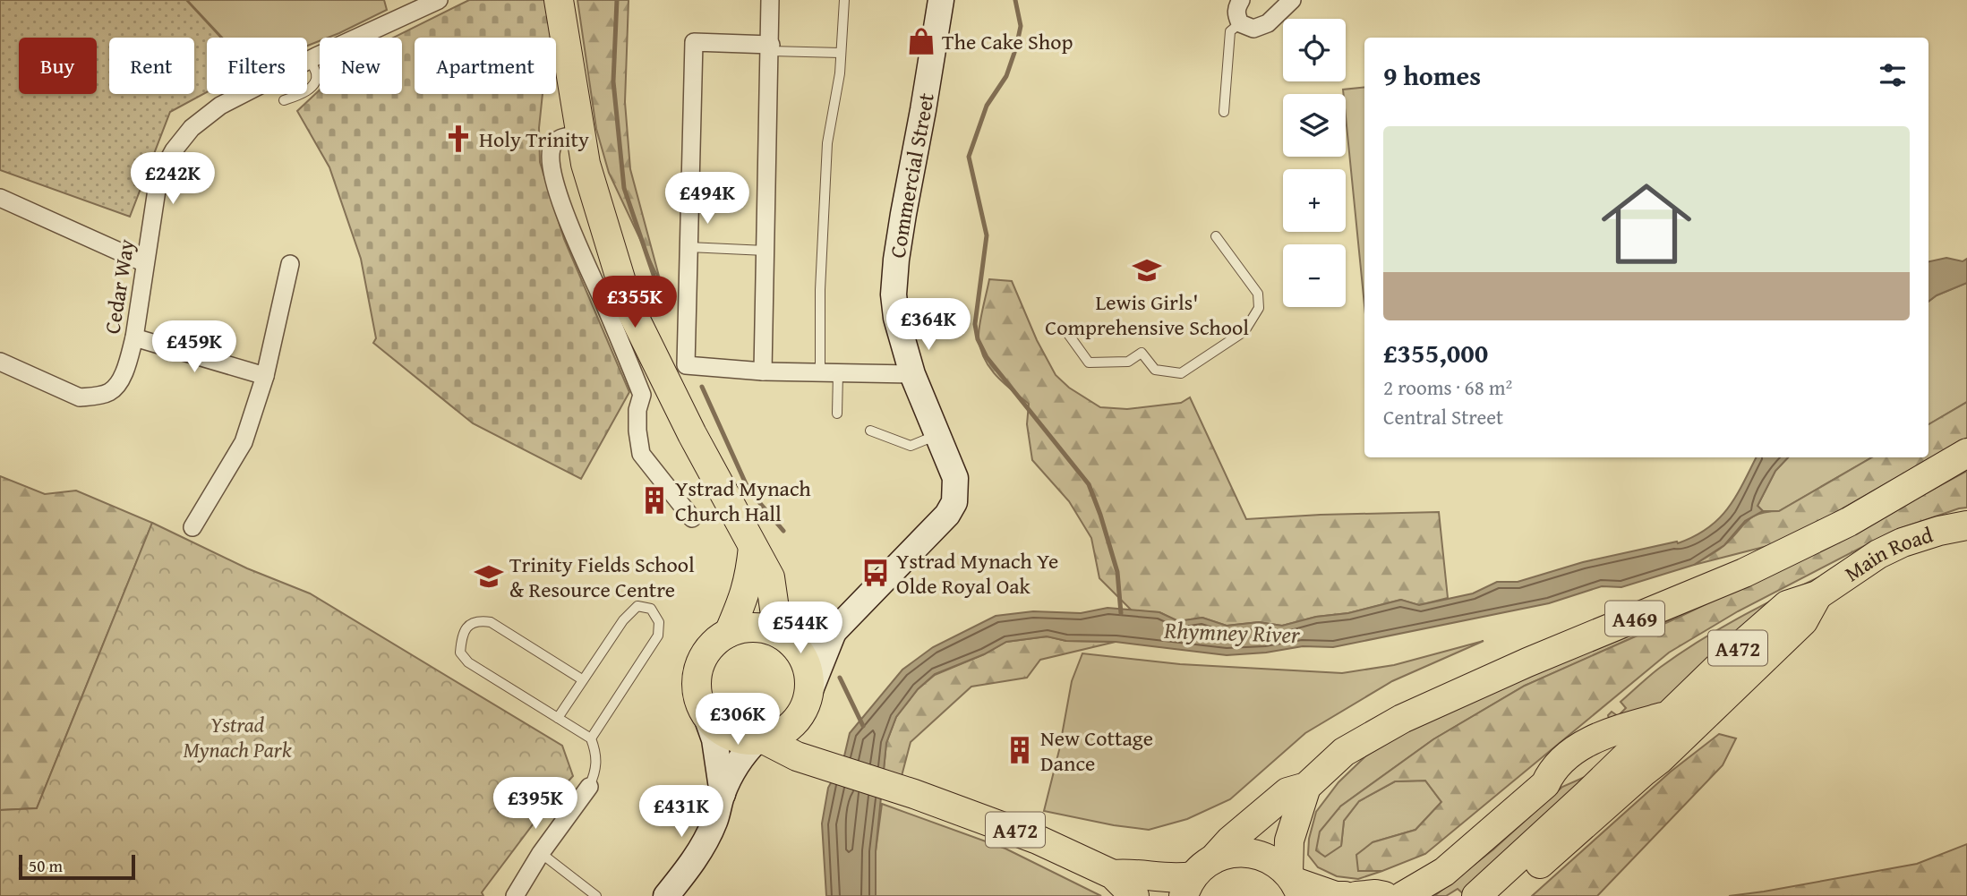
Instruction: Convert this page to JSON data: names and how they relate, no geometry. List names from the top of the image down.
{
  "streets": {
    "main road": ["Main Road", "A469", "A472"],
    "street": ["Commercial Street", "Cedar Way"]
  },
  "crossings": [
    ["Commercial Street", "A472"],
    ["Main Road", "A472"],
    ["A469", "A472"]
  ],
  "water": ["Rhymney River"],
  "parks": ["Ystrad Mynach Park"],
  "places": {
    "shop": ["The Cake Shop"],
    "church": ["Holy Trinity"],
    "school or university": ["Lewis Girls' Comprehensive School", "Trinity Fields School & Resource Centre"],
    "building": ["Ystrad Mynach Church Hall", "New Cottage Dance"],
    "bus stop": ["Ystrad Mynach Ye Olde Royal Oak"]
  },
  "scale_bar": "50 m",
  "page": {
    "map_buttons": ["+", "−"],
    "chip": [
      "Buy",
      "Rent",
      "Filters",
      "New",
      "Apartment"
    ],
    "heading": "9 homes",
    "list": [
      {
        "name": "£355,000",
        "note": "2 rooms · 68 m² · Central Street"
      }
    ],
    "price": [
      "£242K",
      "£494K",
      "£355K",
      "£364K",
      "£459K",
      "£544K",
      "£306K",
      "£395K",
      "£431K"
    ],
    "scale": "50 m"
  }
}
